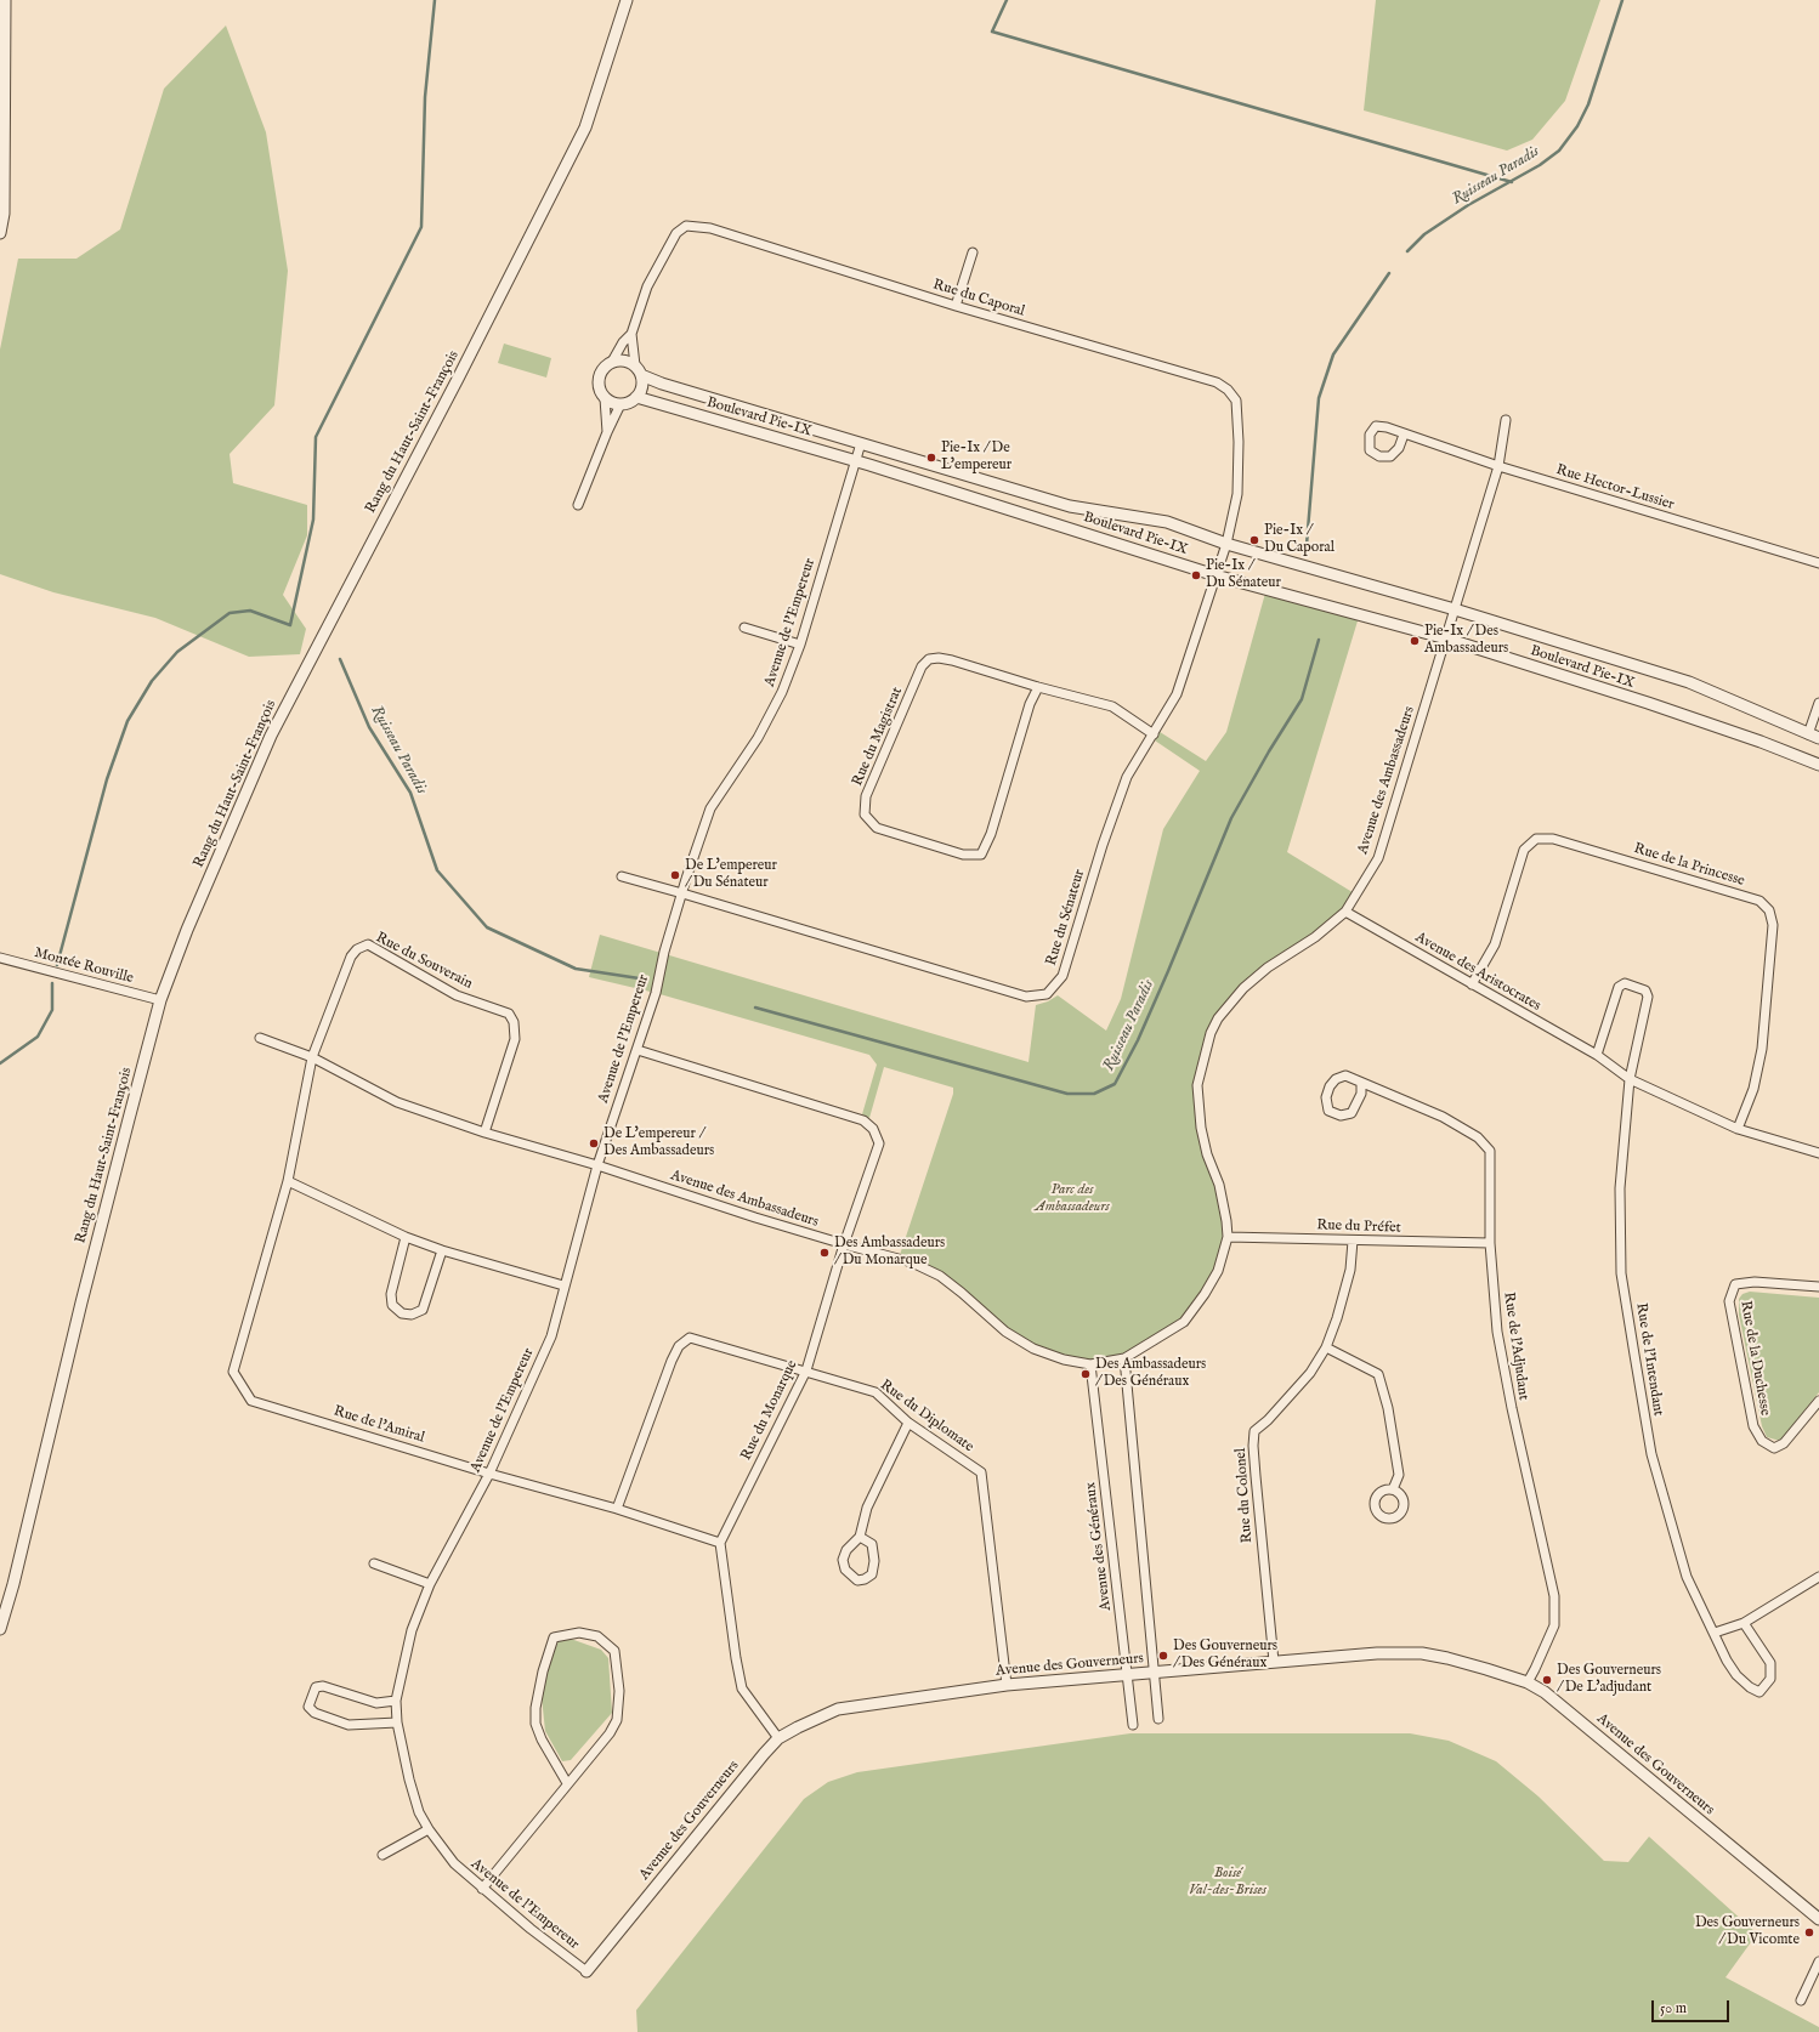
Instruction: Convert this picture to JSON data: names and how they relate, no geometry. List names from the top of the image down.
{
  "streets": {
    "street": [
      "Rue du Caporal",
      "Boulevard Pie-IX",
      "Rang du Haut-Saint-François",
      "Rue Hector-Lussier",
      "Avenue de l'Empereur",
      "Rue du Magistrat",
      "Avenue des Ambassadeurs",
      "Rue de la Princesse",
      "Rue du Sénateur",
      "Rue du Souverain",
      "Montée Rouville",
      "Avenue des Aristocrates",
      "Rue du Préfet",
      "Rue de l'Adjudant",
      "Rue de la Duchesse",
      "Rue de l'Intendant",
      "Rue du Monarque",
      "Rue du Diplomate",
      "Rue de l'Amiral",
      "Rue du Colonel",
      "Avenue des Généraux",
      "Avenue des Gouverneurs"
    ]
  },
  "crossings": [
    ["Rue du Caporal", "Boulevard Pie-IX"],
    ["Rue du Caporal", "Rue du Sénateur"],
    ["Boulevard Pie-IX", "Avenue de l'Empereur"],
    ["Boulevard Pie-IX", "Avenue des Ambassadeurs"],
    ["Boulevard Pie-IX", "Rue du Sénateur"],
    ["Rang du Haut-Saint-François", "Montée Rouville"],
    ["Rue Hector-Lussier", "Avenue des Ambassadeurs"],
    ["Avenue de l'Empereur", "Avenue des Ambassadeurs"],
    ["Avenue de l'Empereur", "Rue du Sénateur"],
    ["Avenue de l'Empereur", "Rue du Monarque"],
    ["Avenue de l'Empereur", "Rue de l'Amiral"],
    ["Avenue de l'Empereur", "Avenue des Gouverneurs"],
    ["Rue du Magistrat", "Rue du Sénateur"],
    ["Avenue des Ambassadeurs", "Rue du Souverain"],
    ["Avenue des Ambassadeurs", "Avenue des Aristocrates"],
    ["Avenue des Ambassadeurs", "Rue du Préfet"],
    ["Avenue des Ambassadeurs", "Rue du Monarque"],
    ["Avenue des Ambassadeurs", "Avenue des Généraux"],
    ["Rue de la Princesse", "Avenue des Aristocrates"],
    ["Rue du Souverain", "Rue de l'Amiral"],
    ["Avenue des Aristocrates", "Rue de l'Intendant"],
    ["Rue du Préfet", "Rue de l'Adjudant"],
    ["Rue du Préfet", "Rue du Colonel"],
    ["Rue de l'Adjudant", "Avenue des Gouverneurs"],
    ["Rue du Monarque", "Rue du Diplomate"],
    ["Rue du Monarque", "Rue de l'Amiral"],
    ["Rue du Diplomate", "Rue de l'Amiral"],
    ["Rue du Diplomate", "Avenue des Gouverneurs"],
    ["Rue du Colonel", "Avenue des Gouverneurs"],
    ["Avenue des Généraux", "Avenue des Gouverneurs"]
  ],
  "water": ["Ruisseau Paradis"],
  "parks": ["Parc des Ambassadeurs", "Boisé Val-des-Brises"],
  "places": [
    "Pie-Ix / De L'empereur",
    "Pie-Ix / Du Caporal",
    "Pie-Ix / Du Sénateur",
    "Pie-Ix / Des Ambassadeurs",
    "De L'empereur / Du Sénateur",
    "De L'empereur / Des Ambassadeurs",
    "Des Ambassadeurs / Du Monarque",
    "Des Ambassadeurs / Des Généraux",
    "Des Gouverneurs / Des Généraux",
    "Des Gouverneurs / De L'adjudant",
    "Des Gouverneurs / Du Vicomte"
  ],
  "scale_bar": "50 m"
}
